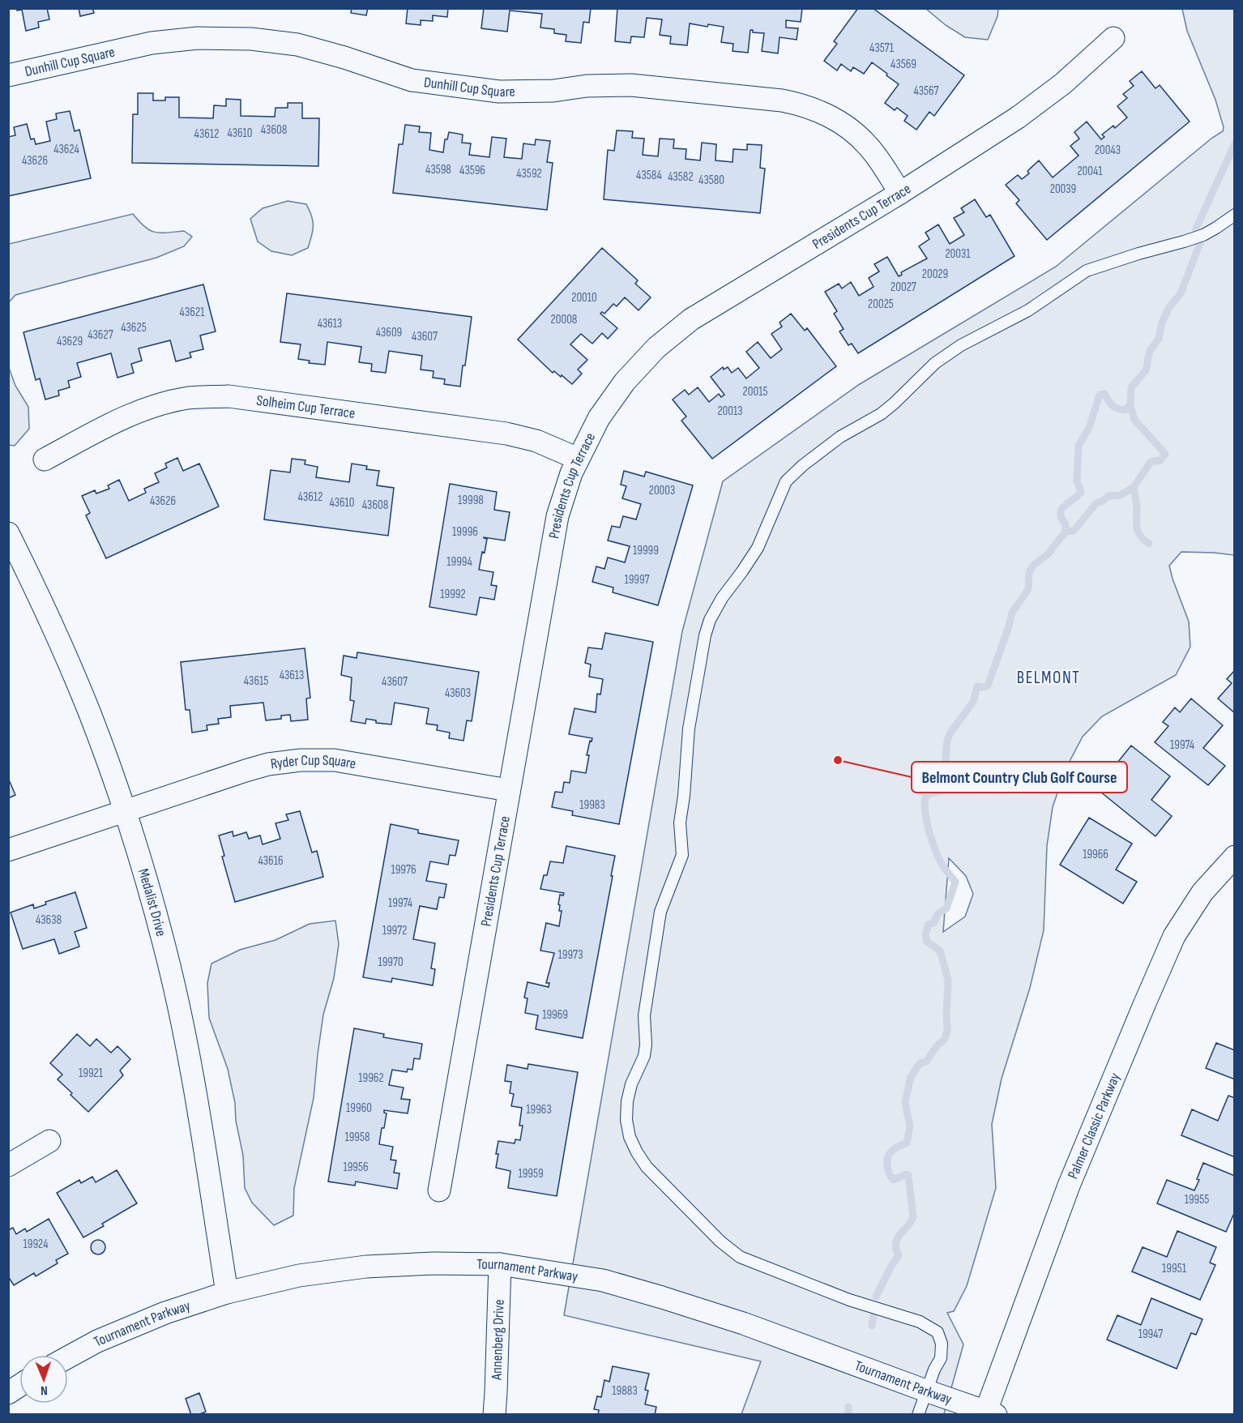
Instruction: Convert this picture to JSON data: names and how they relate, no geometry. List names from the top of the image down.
{
  "streets": {
    "street": [
      "Dunhill Cup Square",
      "Presidents Cup Terrace",
      "Solheim Cup Terrace",
      "Ryder Cup Square",
      "Medalist Drive",
      "Palmer Classic Parkway",
      "Tournament Parkway",
      "Annenberg Drive"
    ]
  },
  "crossings": [
    ["Dunhill Cup Square", "Presidents Cup Terrace"],
    ["Presidents Cup Terrace", "Solheim Cup Terrace"],
    ["Presidents Cup Terrace", "Ryder Cup Square"],
    ["Ryder Cup Square", "Medalist Drive"],
    ["Medalist Drive", "Tournament Parkway"],
    ["Palmer Classic Parkway", "Tournament Parkway"],
    ["Tournament Parkway", "Annenberg Drive"]
  ],
  "districts": ["BELMONT"],
  "places": ["Belmont Country Club Golf Course"],
  "house_numbers": [
    "43571",
    "43569",
    "43567",
    "43608",
    "43610",
    "43612",
    "43624",
    "20043",
    "43626",
    "43598",
    "43596",
    "20041",
    "43592",
    "43584",
    "43582",
    "43580",
    "20039",
    "20031",
    "20029",
    "20027",
    "20010",
    "20025",
    "43621",
    "20008",
    "43613",
    "43625",
    "43609",
    "43627",
    "43607",
    "43629",
    "20015",
    "20013",
    "20003",
    "43612",
    "19998",
    "43626",
    "43610",
    "43608",
    "19996",
    "19999",
    "19994",
    "19997",
    "19992",
    "43613",
    "43615",
    "43607",
    "43603",
    "19974",
    "19983",
    "19966",
    "43616",
    "19976",
    "19974",
    "43638",
    "19972",
    "19973",
    "19970",
    "19969",
    "19921",
    "19962",
    "19960",
    "19963",
    "19958",
    "19956",
    "19959",
    "19955",
    "19924",
    "19951",
    "19947",
    "19883"
  ],
  "north": "bottom"
}
